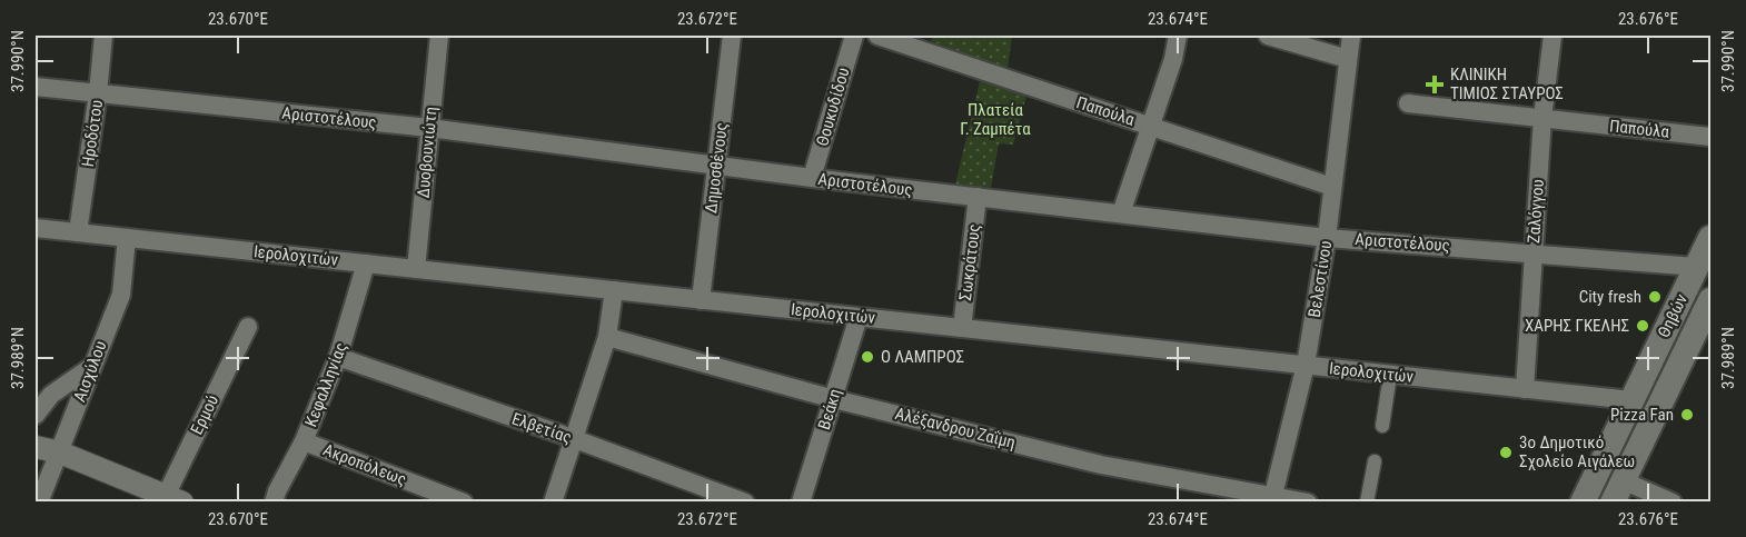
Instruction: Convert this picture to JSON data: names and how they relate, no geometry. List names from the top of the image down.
{
  "streets": {
    "main road": ["Θηβών"],
    "street": [
      "Θουκυδίδου",
      "Παπούλα",
      "Αριστοτέλους",
      "Ηροδότου",
      "Δυοβουνιώτη",
      "Δημοσθένους",
      "Ζαλόγγου",
      "Ιερολοχιτών",
      "Σωκράτους",
      "Βελεστίνου",
      "Αισχύλου",
      "Κεφαλληνίας",
      "Βεάκη",
      "Ερμού",
      "Ελβετίας",
      "Αλέξανδρου Ζαΐμη",
      "Ακροπόλεως"
    ]
  },
  "crossings": [
    ["Θουκυδίδου", "Αριστοτέλους"],
    ["Παπούλα", "Ζαλόγγου"],
    ["Παπούλα", "Βελεστίνου"],
    ["Αριστοτέλους", "Ηροδότου"],
    ["Αριστοτέλους", "Δυοβουνιώτη"],
    ["Αριστοτέλους", "Δημοσθένους"],
    ["Αριστοτέλους", "Ζαλόγγου"],
    ["Αριστοτέλους", "Σωκράτους"],
    ["Αριστοτέλους", "Βελεστίνου"],
    ["Αριστοτέλους", "Θηβών"],
    ["Ηροδότου", "Ιερολοχιτών"],
    ["Δυοβουνιώτη", "Ιερολοχιτών"],
    ["Δημοσθένους", "Ιερολοχιτών"],
    ["Ζαλόγγου", "Ιερολοχιτών"],
    ["Ιερολοχιτών", "Σωκράτους"],
    ["Ιερολοχιτών", "Βελεστίνου"],
    ["Ιερολοχιτών", "Θηβών"],
    ["Ιερολοχιτών", "Αισχύλου"],
    ["Ιερολοχιτών", "Κεφαλληνίας"],
    ["Ιερολοχιτών", "Βεάκη"],
    ["Βελεστίνου", "Αλέξανδρου Ζαΐμη"],
    ["Κεφαλληνίας", "Ελβετίας"],
    ["Κεφαλληνίας", "Ακροπόλεως"],
    ["Βεάκη", "Αλέξανδρου Ζαΐμη"]
  ],
  "parks": ["Πλατεία Γ. Ζαμπέτα"],
  "places": {
    "health": ["ΚΛΙΝΙΚΗ ΤΙΜΙΟΣ ΣΤΑΥΡΟΣ"],
    "other": [
      "City fresh",
      "ΧΑΡΗΣ ΓΚΕΛΗΣ",
      "Ο ΛΑΜΠΡΟΣ",
      "Pizza Fan",
      "3ο Δημοτικό Σχολείο Αιγάλεω"
    ]
  },
  "coordinates": [
    "23.670°E",
    "23.672°E",
    "23.674°E",
    "23.676°E",
    "37.990°N",
    "37.989°N"
  ]
}
